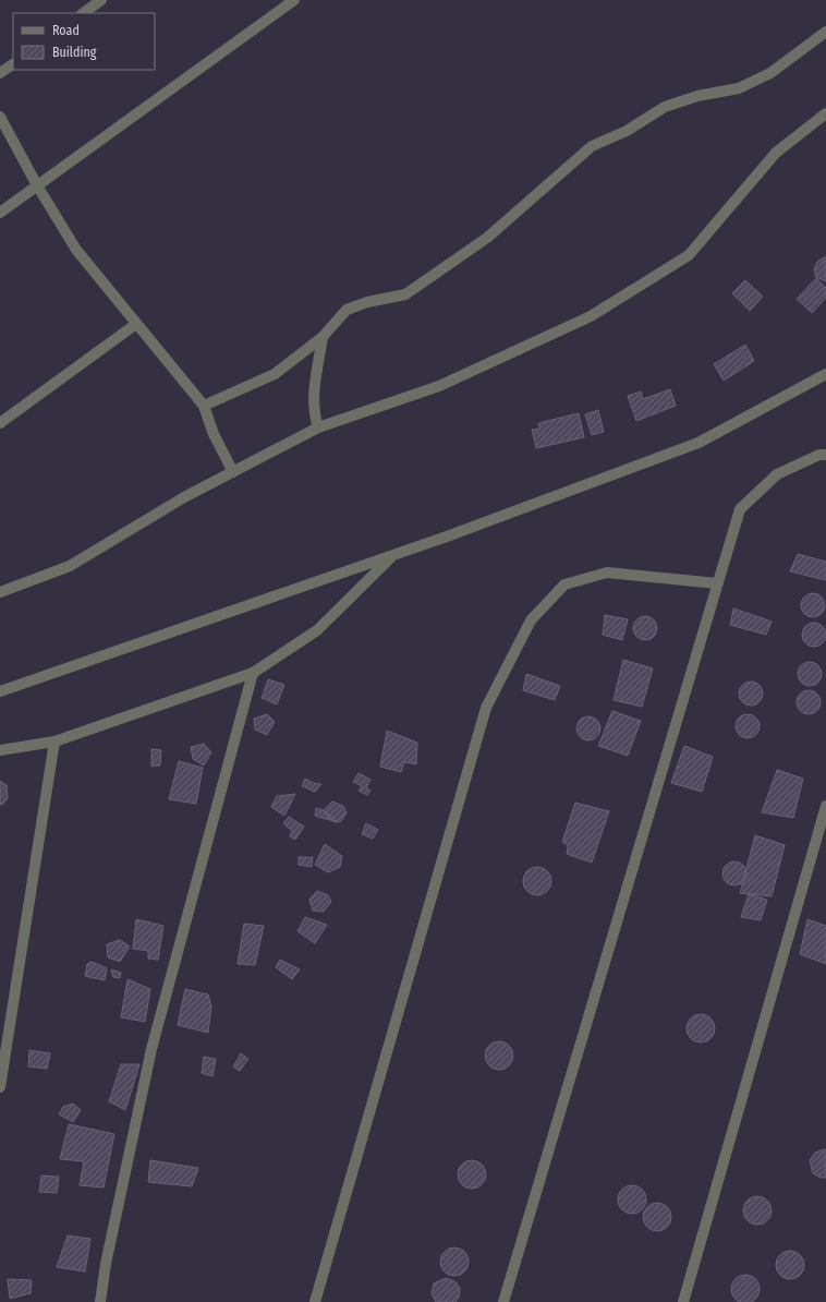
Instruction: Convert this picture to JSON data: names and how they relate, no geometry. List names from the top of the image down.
{
  "legend": ["Road", "Building"]
}
